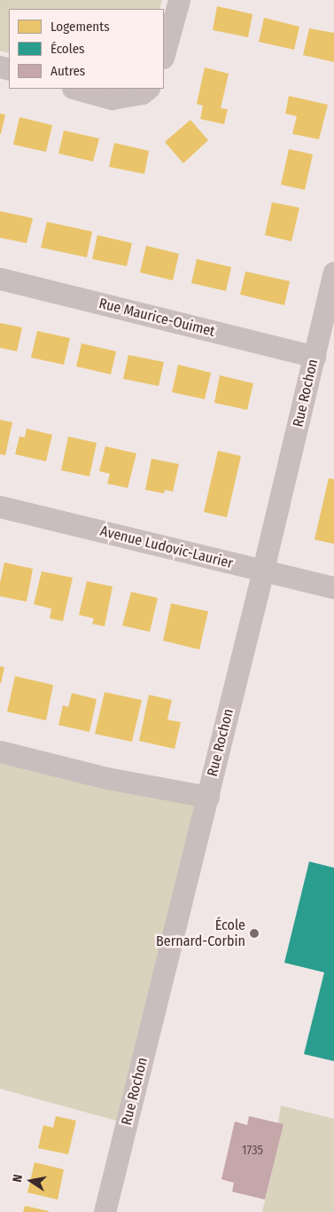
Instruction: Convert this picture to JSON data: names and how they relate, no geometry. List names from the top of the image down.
{
  "streets": {
    "street": ["Rue Maurice-Ouimet", "Rue Rochon", "Avenue Ludovic-Laurier"]
  },
  "crossings": [
    ["Rue Maurice-Ouimet", "Rue Rochon"],
    ["Rue Rochon", "Avenue Ludovic-Laurier"]
  ],
  "places": ["École Bernard-Corbin"],
  "house_numbers": ["1735"],
  "legend": ["Logements", "Écoles", "Autres"],
  "north": "left"
}
